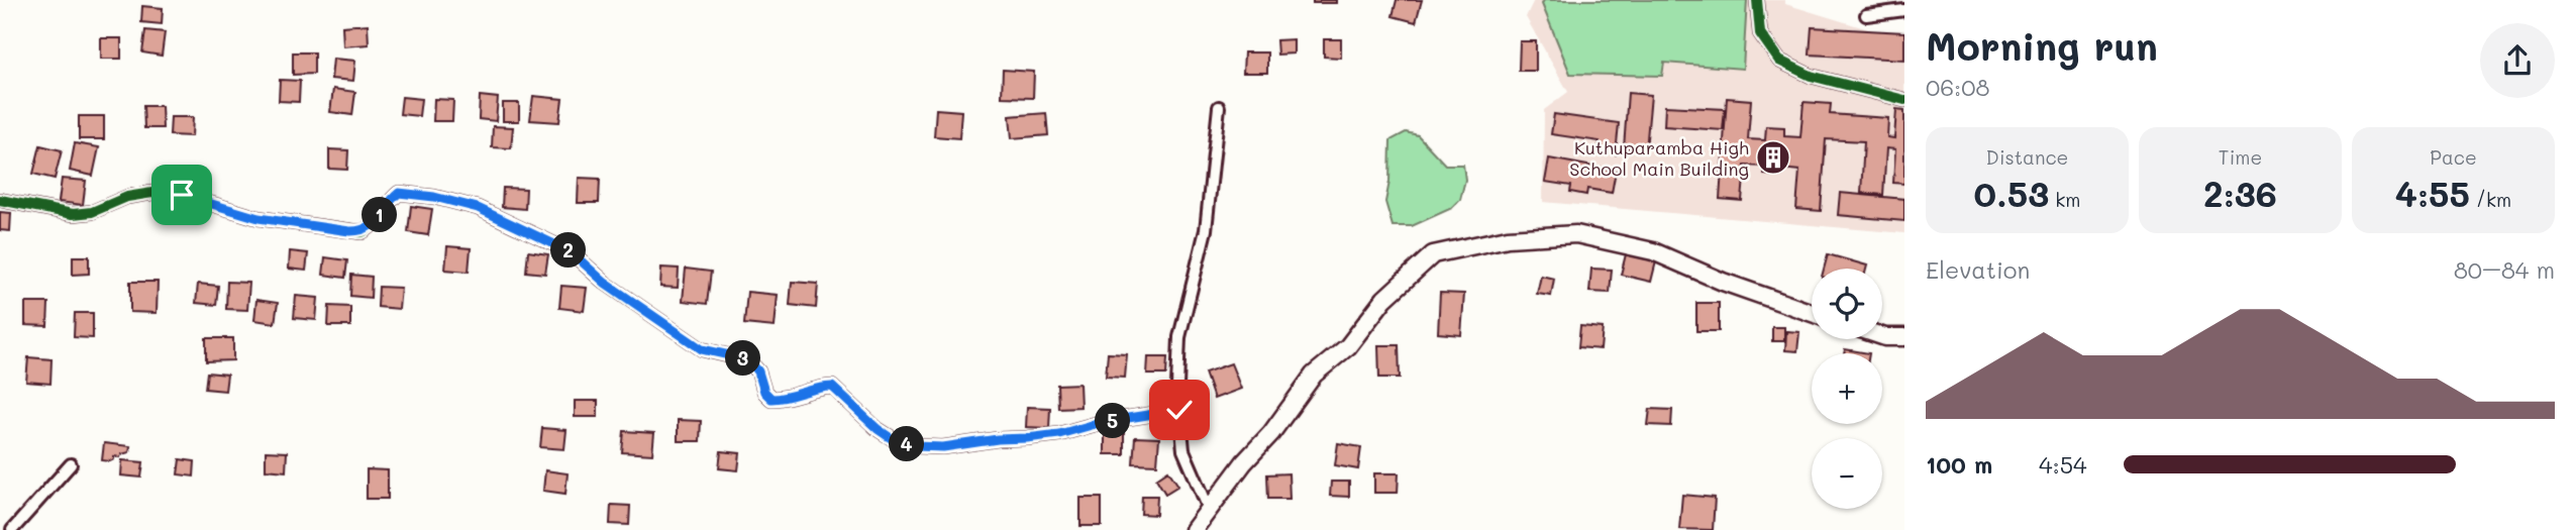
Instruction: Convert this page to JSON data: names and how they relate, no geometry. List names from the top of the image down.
{
  "places": {
    "building": ["Kuthuparamba High School Main Building"]
  },
  "page": {
    "heading": ["Morning run", "06:08"],
    "stats": [
      ["Distance", "0.53 km"],
      ["Time", "2:36"],
      ["Pace", "4:55 /km"]
    ],
    "pins": [
      "1",
      "2",
      "3",
      "5",
      "4"
    ],
    "chart": ["Elevation", "80–84 m"],
    "map_buttons": ["+", "−"],
    "list": [
      {
        "name": "100 m",
        "note": "4:54"
      }
    ]
  }
}
